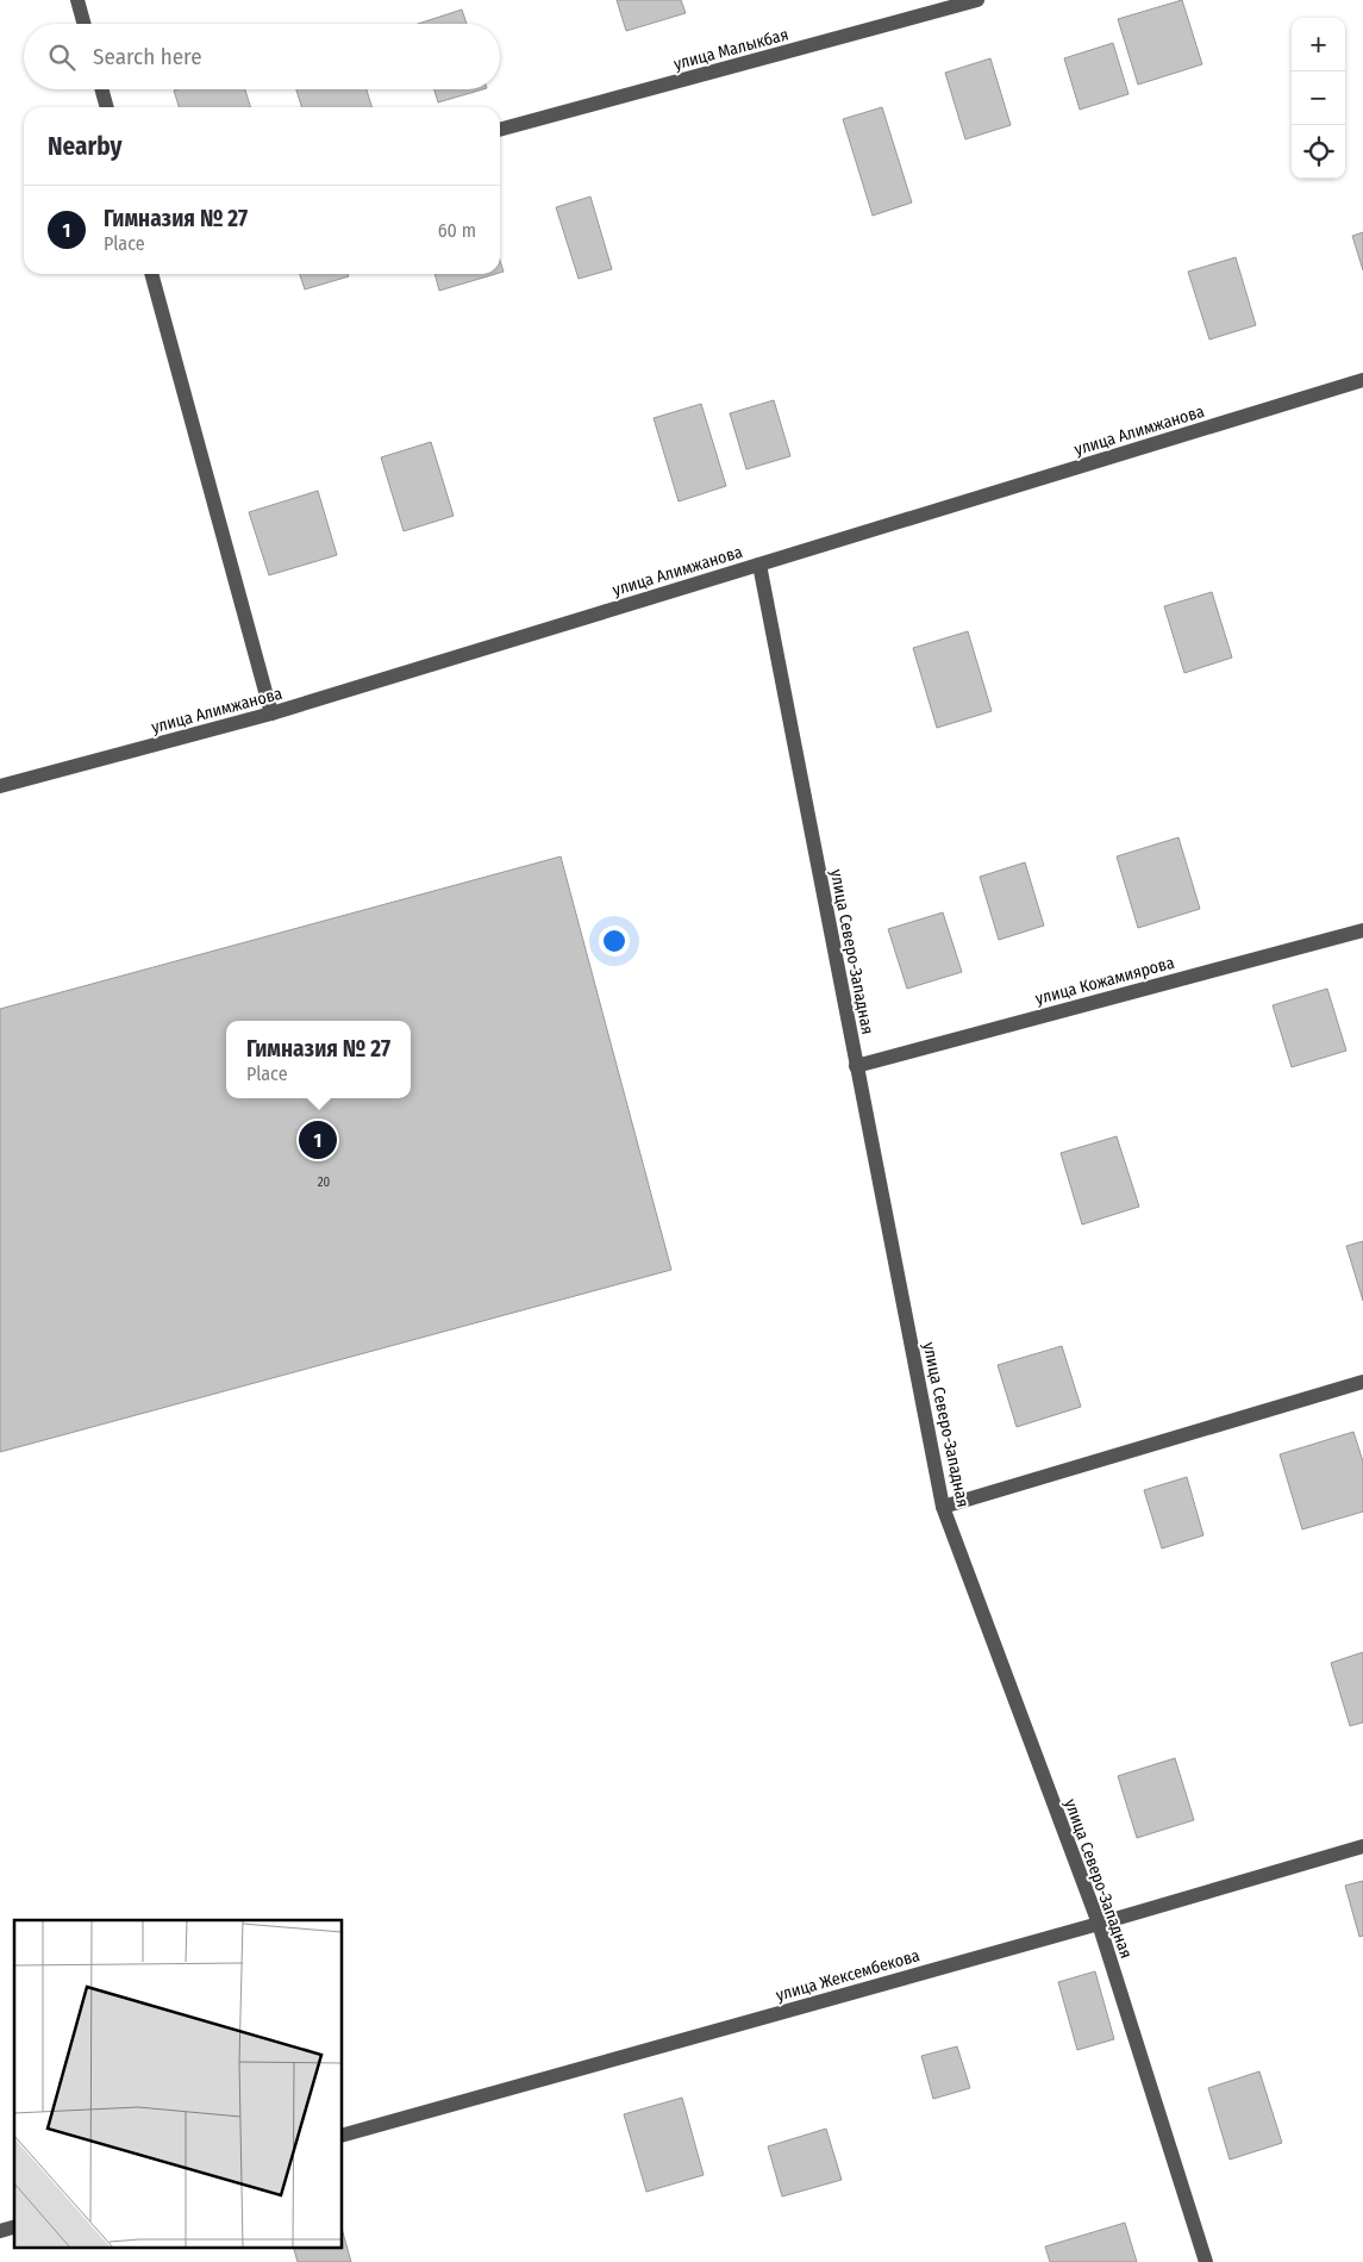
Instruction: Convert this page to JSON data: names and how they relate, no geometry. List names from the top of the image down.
{
  "streets": {
    "street": [
      "улица Малыкбая",
      "улица Алимжанова",
      "улица Северо-Западная",
      "улица Кожамиярова",
      "улица Жексембекова"
    ]
  },
  "crossings": [
    ["улица Алимжанова", "улица Северо-Западная"],
    ["улица Северо-Западная", "улица Кожамиярова"],
    ["улица Северо-Западная", "улица Жексембекова"]
  ],
  "house_numbers": ["20"],
  "page": {
    "map_buttons": ["+", "−"],
    "search": "Search here",
    "heading": "Nearby",
    "list": [
      {
        "mark": "1",
        "name": "Гимназия № 27",
        "note": "Place",
        "value": "60 m"
      }
    ],
    "popup": ["Гимназия № 27", "Place"],
    "pins": "1"
  }
}
